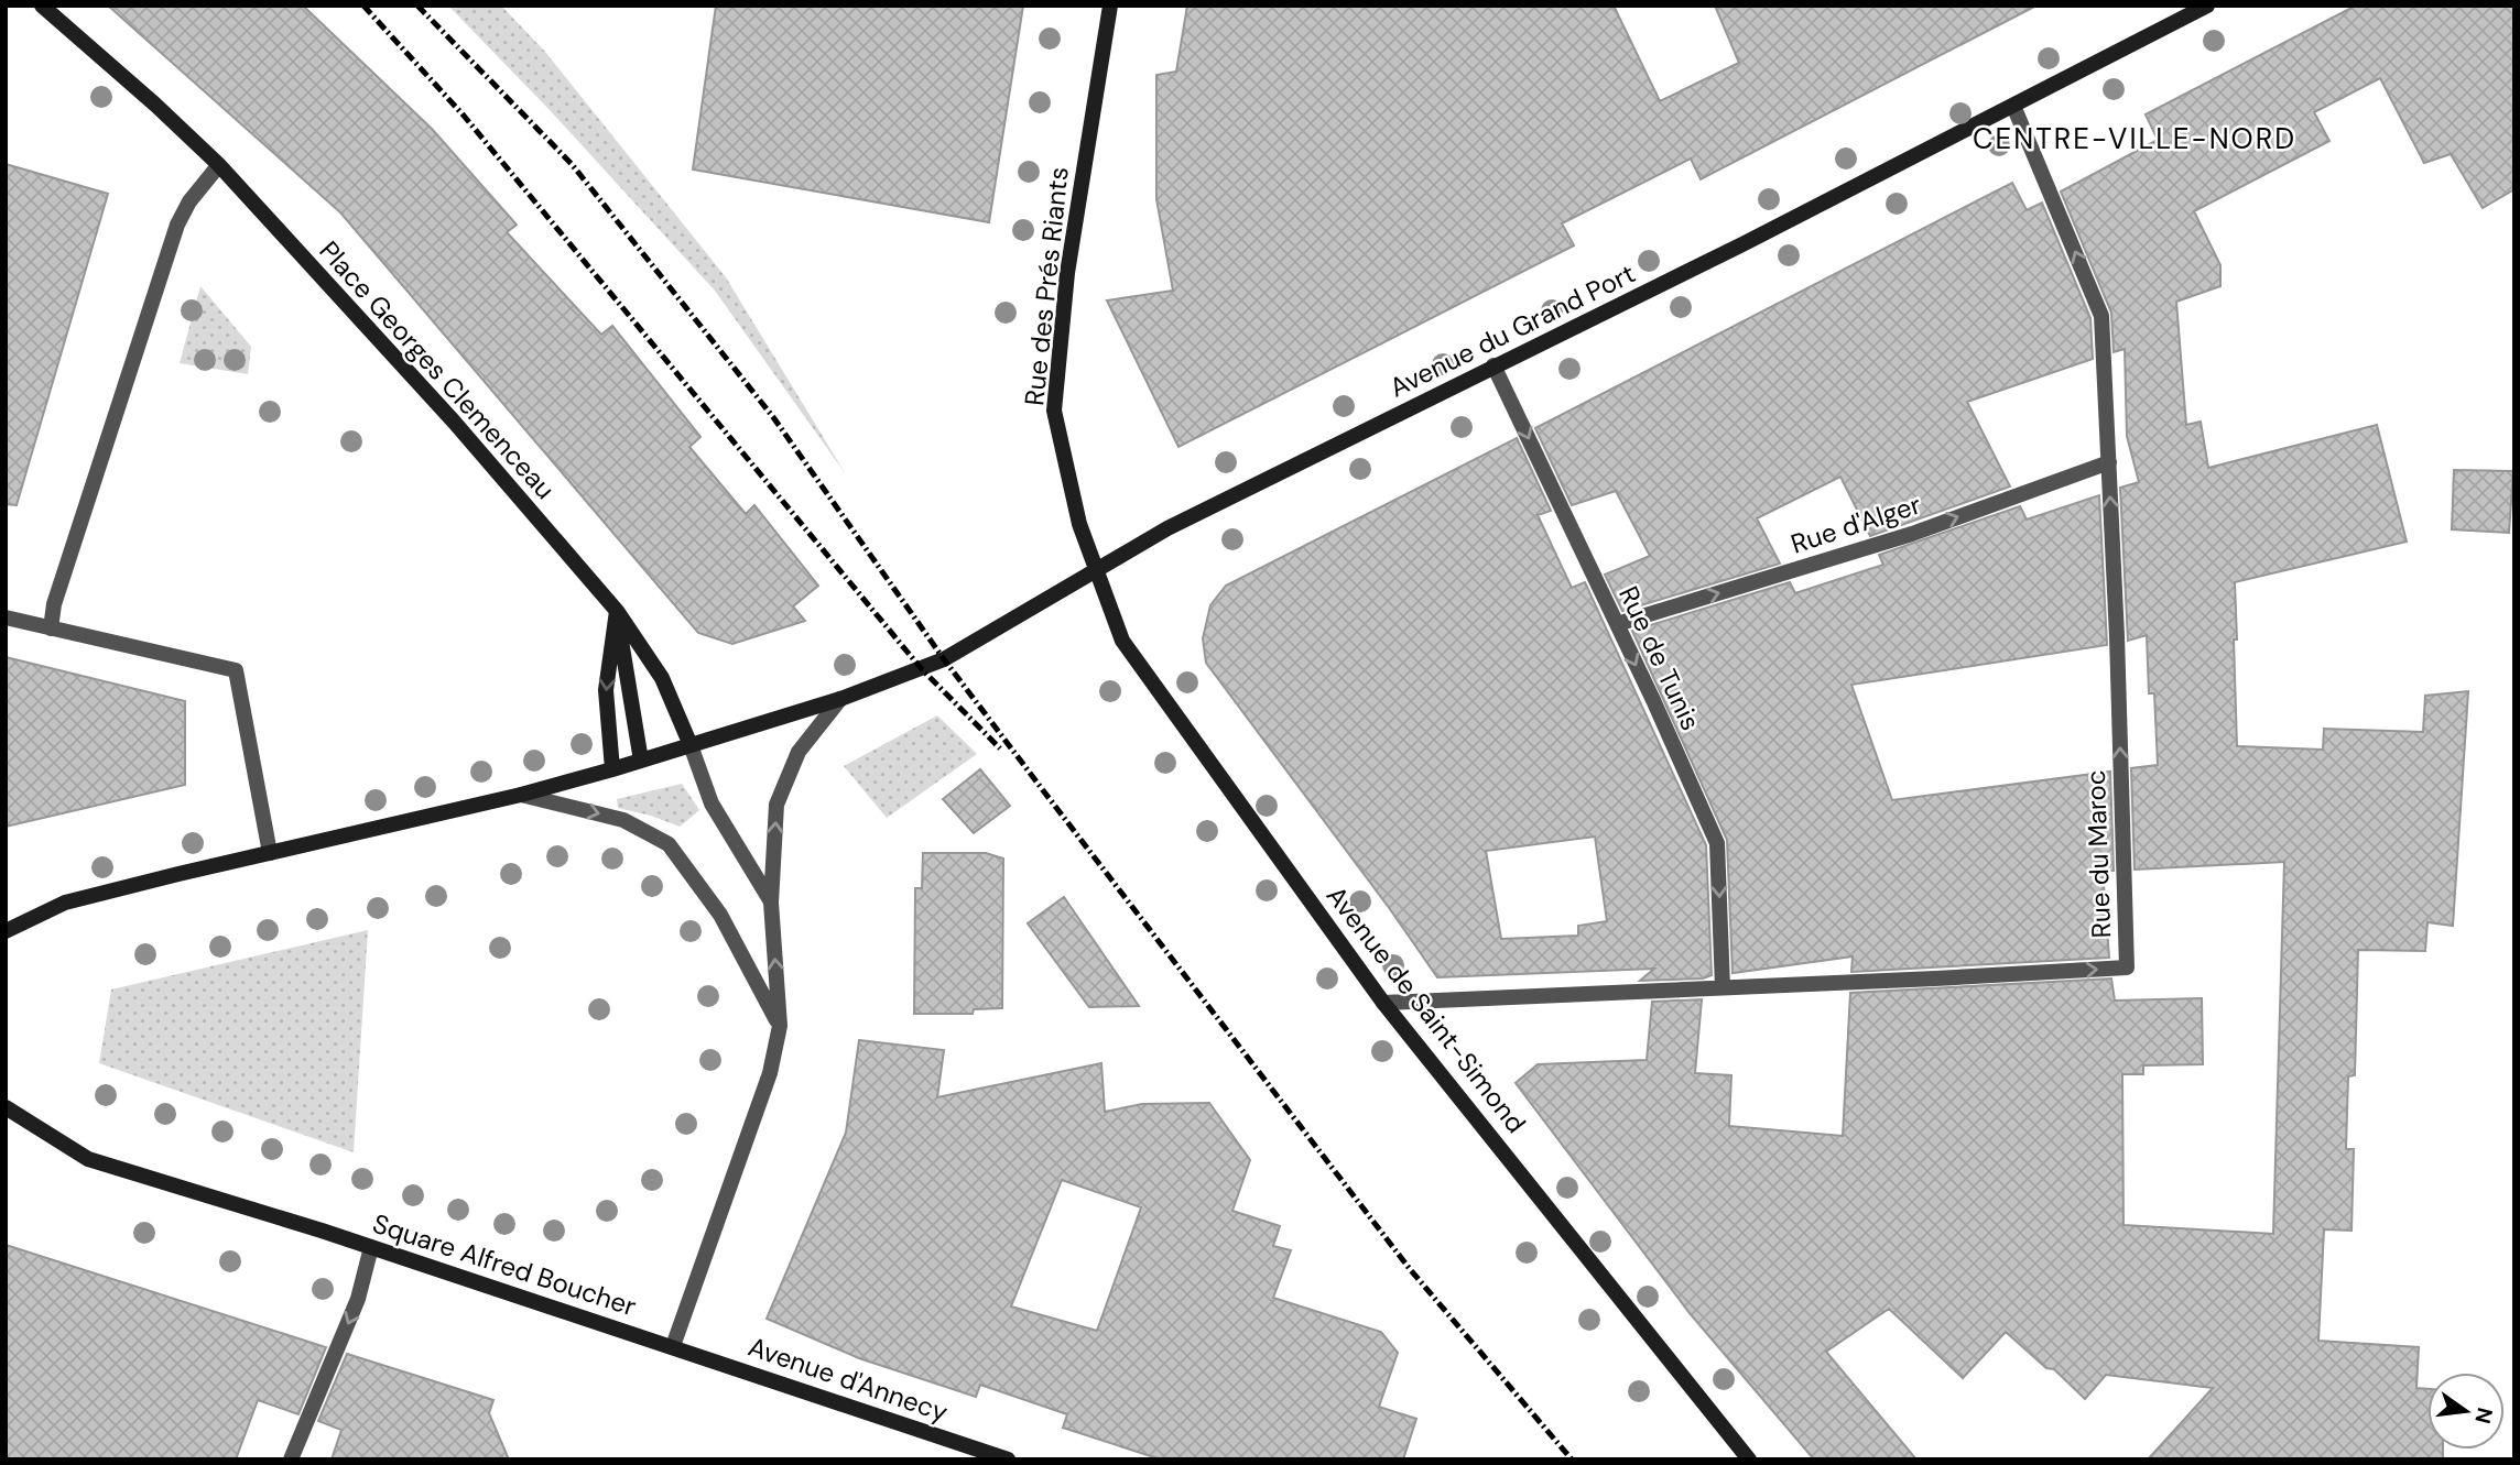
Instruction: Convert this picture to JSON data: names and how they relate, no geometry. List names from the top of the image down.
{
  "streets": {
    "street": [
      "Rue des Prés Riants",
      "Avenue du Grand Port",
      "Place Georges Clemenceau",
      "Rue d'Alger",
      "Rue de Tunis",
      "Rue du Maroc",
      "Avenue de Saint-Simond",
      "Square Alfred Boucher",
      "Avenue d'Annecy"
    ]
  },
  "crossings": [
    ["Rue des Prés Riants", "Avenue du Grand Port"],
    ["Rue des Prés Riants", "Avenue de Saint-Simond"],
    ["Avenue du Grand Port", "Rue de Tunis"],
    ["Avenue du Grand Port", "Rue du Maroc"],
    ["Avenue du Grand Port", "Avenue de Saint-Simond"],
    ["Rue d'Alger", "Rue de Tunis"],
    ["Rue d'Alger", "Rue du Maroc"],
    ["Rue de Tunis", "Rue du Maroc"],
    ["Rue du Maroc", "Avenue de Saint-Simond"],
    ["Square Alfred Boucher", "Avenue d'Annecy"]
  ],
  "one_way": ["Rue d'Alger", "Rue de Tunis"],
  "districts": ["CENTRE-VILLE-NORD"],
  "north": "right"
}
